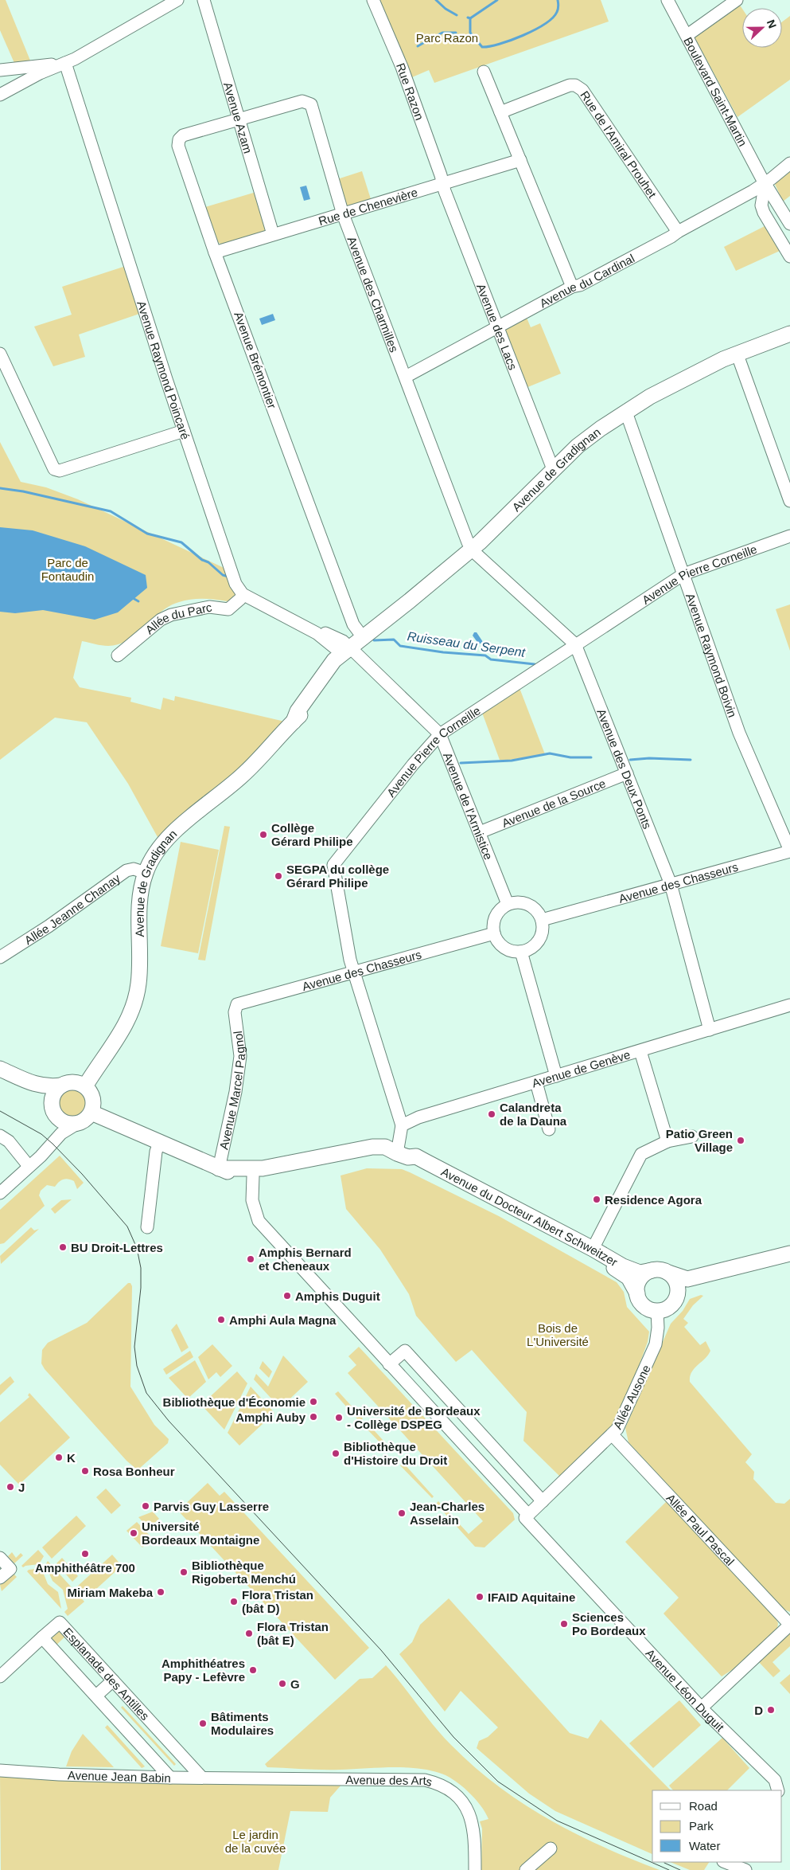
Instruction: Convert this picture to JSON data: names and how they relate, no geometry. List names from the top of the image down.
{
  "streets": {
    "main road": ["Avenue de Gradignan", "Avenue du Docteur Albert Schweitzer"],
    "street": [
      "Rue Razon",
      "Boulevard Saint-Martin",
      "Avenue Azam",
      "Rue de l'Amiral Prouhet",
      "Rue de Chenevière",
      "Avenue du Cardinal",
      "Avenue des Charmilles",
      "Avenue des Lacs",
      "Avenue Brémontier",
      "Avenue Raymond Poincaré",
      "Avenue Pierre Corneille",
      "Allée du Parc",
      "Avenue Raymond Boivin",
      "Avenue des Deux Ponts",
      "Avenue de la Source",
      "Avenue de l'Armistice",
      "Avenue des Chasseurs",
      "Allée Jeanne Chanay",
      "Avenue de Genève",
      "Avenue Marcel Pagnol",
      "Allée Ausone",
      "Allée Paul Pascal",
      "Esplanade des Antilles",
      "Avenue Léon Duguit",
      "Avenue Jean Babin",
      "Avenue des Arts"
    ]
  },
  "crossings": [
    ["Rue Razon", "Rue de Chenevière"],
    ["Rue Razon", "Avenue des Lacs"],
    ["Boulevard Saint-Martin", "Avenue du Cardinal"],
    ["Avenue Azam", "Rue de Chenevière"],
    ["Avenue Azam", "Avenue des Charmilles"],
    ["Avenue Azam", "Avenue Brémontier"],
    ["Rue de l'Amiral Prouhet", "Avenue du Cardinal"],
    ["Rue de Chenevière", "Avenue des Charmilles"],
    ["Rue de Chenevière", "Avenue des Lacs"],
    ["Rue de Chenevière", "Avenue Brémontier"],
    ["Avenue du Cardinal", "Avenue des Charmilles"],
    ["Avenue du Cardinal", "Avenue des Lacs"],
    ["Avenue des Charmilles", "Avenue Brémontier"],
    ["Avenue des Charmilles", "Avenue de Gradignan"],
    ["Avenue des Charmilles", "Avenue des Deux Ponts"],
    ["Avenue des Lacs", "Avenue de Gradignan"],
    ["Avenue Brémontier", "Avenue de Gradignan"],
    ["Avenue Raymond Poincaré", "Allée du Parc"],
    ["Avenue de Gradignan", "Avenue Raymond Boivin"],
    ["Avenue de Gradignan", "Avenue des Deux Ponts"],
    ["Avenue de Gradignan", "Avenue de l'Armistice"],
    ["Avenue de Gradignan", "Allée Jeanne Chanay"],
    ["Avenue de Gradignan", "Avenue du Docteur Albert Schweitzer"],
    ["Avenue Pierre Corneille", "Avenue Raymond Boivin"],
    ["Avenue Pierre Corneille", "Avenue des Deux Ponts"],
    ["Avenue Pierre Corneille", "Avenue de l'Armistice"],
    ["Avenue Pierre Corneille", "Avenue des Chasseurs"],
    ["Avenue Pierre Corneille", "Avenue de Genève"],
    ["Avenue Raymond Boivin", "Avenue des Chasseurs"],
    ["Avenue des Deux Ponts", "Avenue de la Source"],
    ["Avenue des Deux Ponts", "Avenue des Chasseurs"],
    ["Avenue des Deux Ponts", "Avenue de Genève"],
    ["Avenue de la Source", "Avenue de l'Armistice"],
    ["Avenue de l'Armistice", "Avenue des Chasseurs"],
    ["Avenue des Chasseurs", "Avenue Marcel Pagnol"],
    ["Avenue Marcel Pagnol", "Avenue du Docteur Albert Schweitzer"],
    ["Avenue du Docteur Albert Schweitzer", "Allée Ausone"],
    ["Avenue du Docteur Albert Schweitzer", "Avenue Léon Duguit"],
    ["Allée Ausone", "Allée Paul Pascal"],
    ["Allée Ausone", "Avenue Léon Duguit"],
    ["Esplanade des Antilles", "Avenue Jean Babin"],
    ["Avenue Jean Babin", "Avenue des Arts"]
  ],
  "water": ["Ruisseau du Serpent"],
  "parks": [
    "Parc Razon",
    "Parc de Fontaudin",
    "Bois de L'Université",
    "Le jardin de la cuvée"
  ],
  "places": [
    "Collège Gérard Philipe",
    "SEGPA du collège Gérard Philipe",
    "Calandreta de la Dauna",
    "Patio Green Village",
    "Residence Agora",
    "BU Droit-Lettres",
    "Amphis Bernard et Cheneaux",
    "Amphis Duguit",
    "Amphi Aula Magna",
    "Bibliothèque d'Économie",
    "Amphi Auby",
    "Université de Bordeaux - Collège DSPEG",
    "Bibliothèque d'Histoire du Droit",
    "K",
    "Rosa Bonheur",
    "J",
    "Parvis Guy Lasserre",
    "Jean-Charles Asselain",
    "Université Bordeaux Montaigne",
    "Amphithéâtre 700",
    "Bibliothèque Rigoberta Menchú",
    "Miriam Makeba",
    "IFAID Aquitaine",
    "Flora Tristan (bât D)",
    "Sciences Po Bordeaux",
    "Flora Tristan (bât E)",
    "Amphithéatres Papy - Lefèvre",
    "G",
    "D",
    "Bâtiments Modulaires"
  ],
  "legend": ["Road", "Park", "Water"],
  "north": "right"
}
